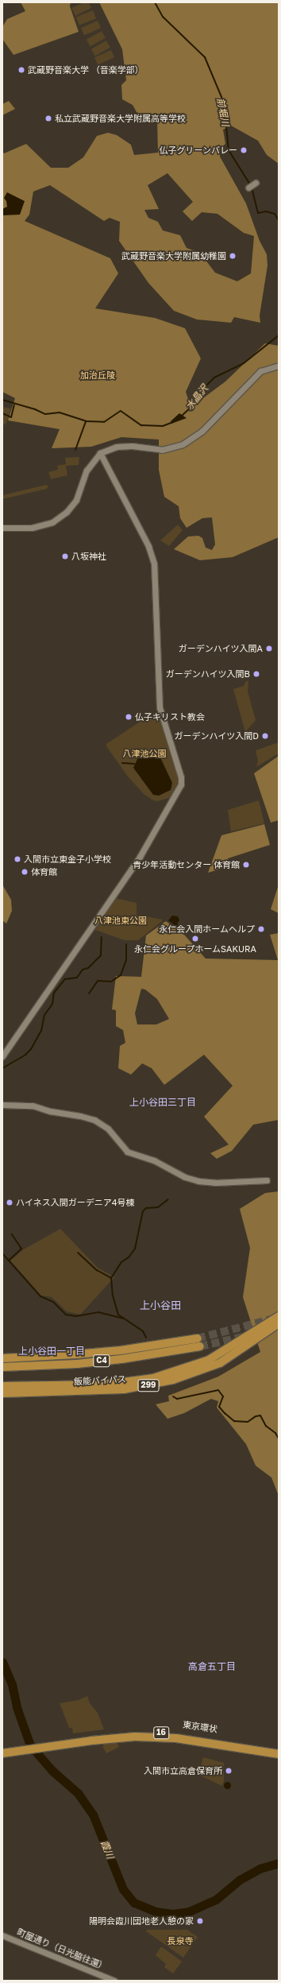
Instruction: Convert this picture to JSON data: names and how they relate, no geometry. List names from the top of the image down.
{
  "streets": {
    "highway": [
      "C4",
      "飯能バイパス",
      "299",
      "東京環状",
      "16"
    ],
    "street": ["町屋通り（日光脇往還）"]
  },
  "crossings": [
    ["東京環状", "16"]
  ],
  "districts": [
    "上小谷田三丁目",
    "上小谷田",
    "上小谷田一丁目",
    "高倉五丁目"
  ],
  "water": ["前堀川", "水晶沢", "霞川"],
  "parks": [
    "加治丘陵",
    "八津池公園",
    "八津池東公園",
    "長泉寺"
  ],
  "places": [
    "武蔵野音楽大学 （音楽学部）",
    "私立武蔵野音楽大学附属高等学校",
    "仏子グリーンバレー",
    "武蔵野音楽大学附属幼稚園",
    "八坂神社",
    "ガーデンハイツ入間A",
    "ガーデンハイツ入間B",
    "仏子キリスト教会",
    "ガーデンハイツ入間D",
    "入間市立東金子小学校",
    "青少年活動センター 体育館",
    "体育館",
    "永仁会入間ホームヘルプ",
    "永仁会グループホームSAKURA",
    "ハイネス入間ガーデニア4号棟",
    "入間市立高倉保育所",
    "陽明会霞川団地老人憩の家"
  ]
}
